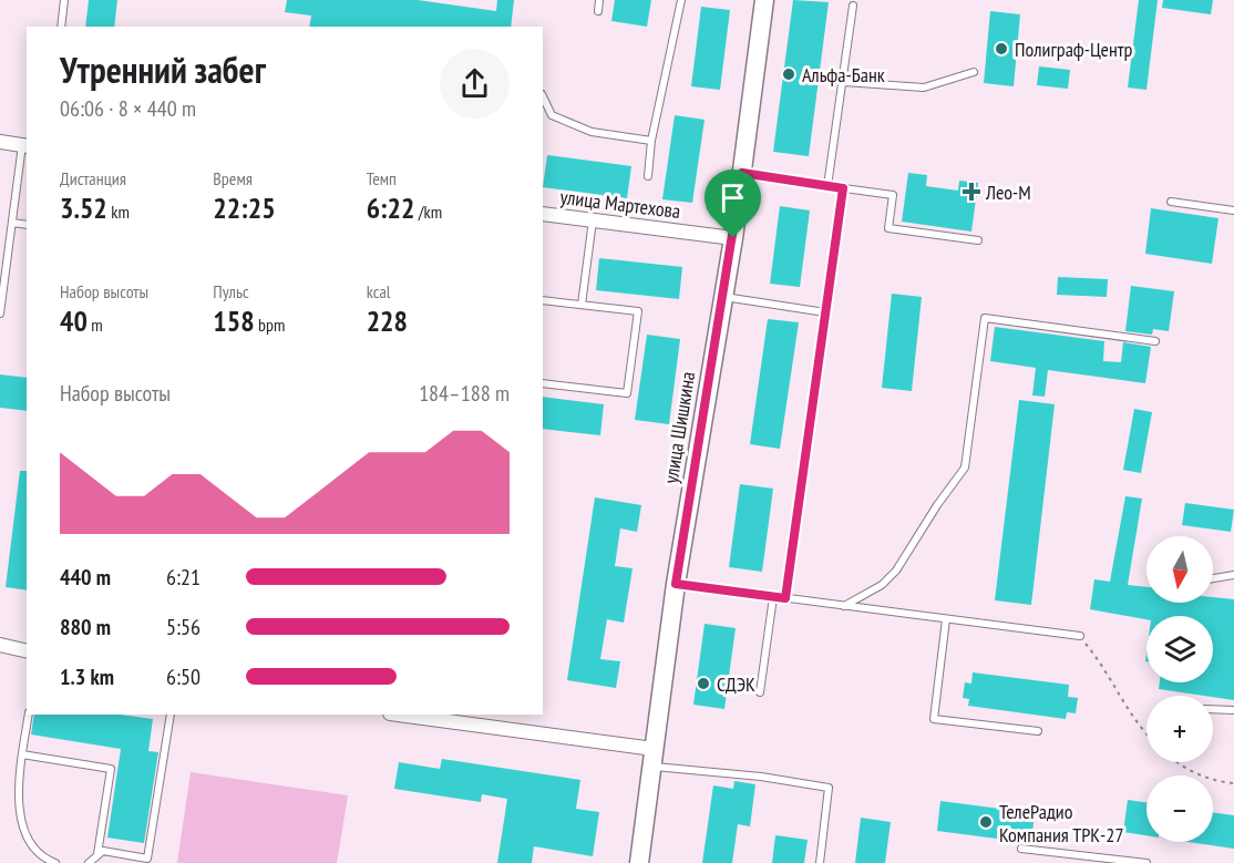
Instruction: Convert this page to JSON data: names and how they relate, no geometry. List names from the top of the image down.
{
  "streets": {
    "main road": ["улица Шишкина"],
    "street": ["улица Мартехова"]
  },
  "crossings": [
    ["улица Мартехова", "улица Шишкина"]
  ],
  "places": {
    "other": [
      "Полиграф-Центр",
      "Альфа-Банк",
      "СДЭК",
      "ТелеРадио Компания ТРК-27"
    ],
    "health": ["Лео-М"]
  },
  "north": "bottom",
  "page": {
    "heading": ["Утренний забег", "06:06 · 8 × 440 m"],
    "stats": [
      ["Дистанция", "3.52 km"],
      ["Время", "22:25"],
      ["Темп", "6:22 /km"],
      ["Набор высоты", "40 m"],
      ["Пульс", "158 bpm"],
      ["kcal", "228"]
    ],
    "chart": ["Набор высоты", "184–188 m"],
    "map_buttons": ["+", "−"],
    "list": [
      {
        "name": "440 m",
        "note": "6:21"
      },
      {
        "name": "880 m",
        "note": "5:56"
      },
      {
        "name": "1.3 km",
        "note": "6:50"
      }
    ]
  }
}
